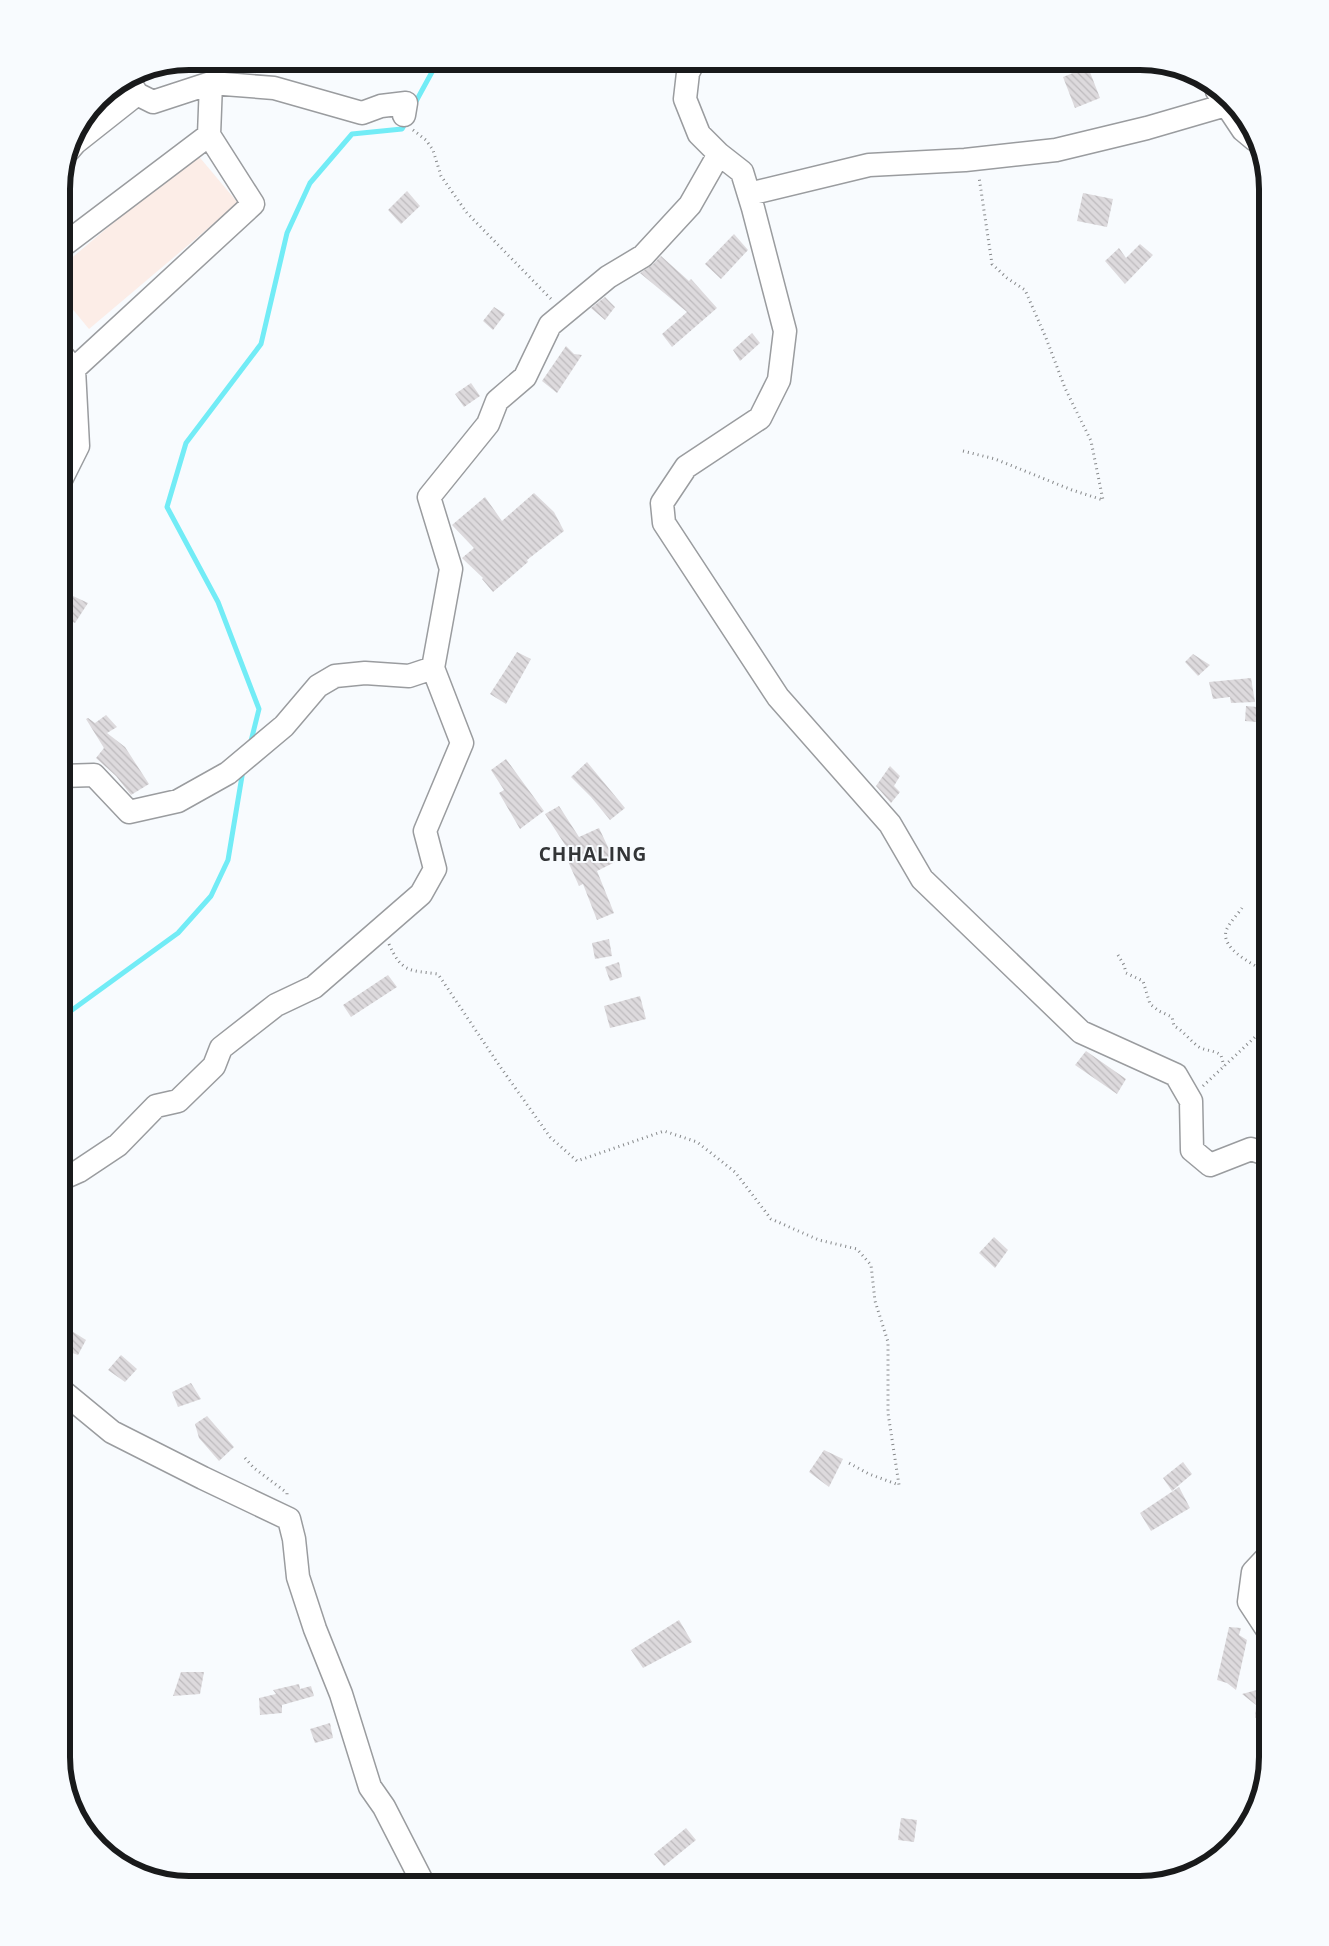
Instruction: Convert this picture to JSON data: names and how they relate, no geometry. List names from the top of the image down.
{
  "districts": ["CHHALING"]
}
